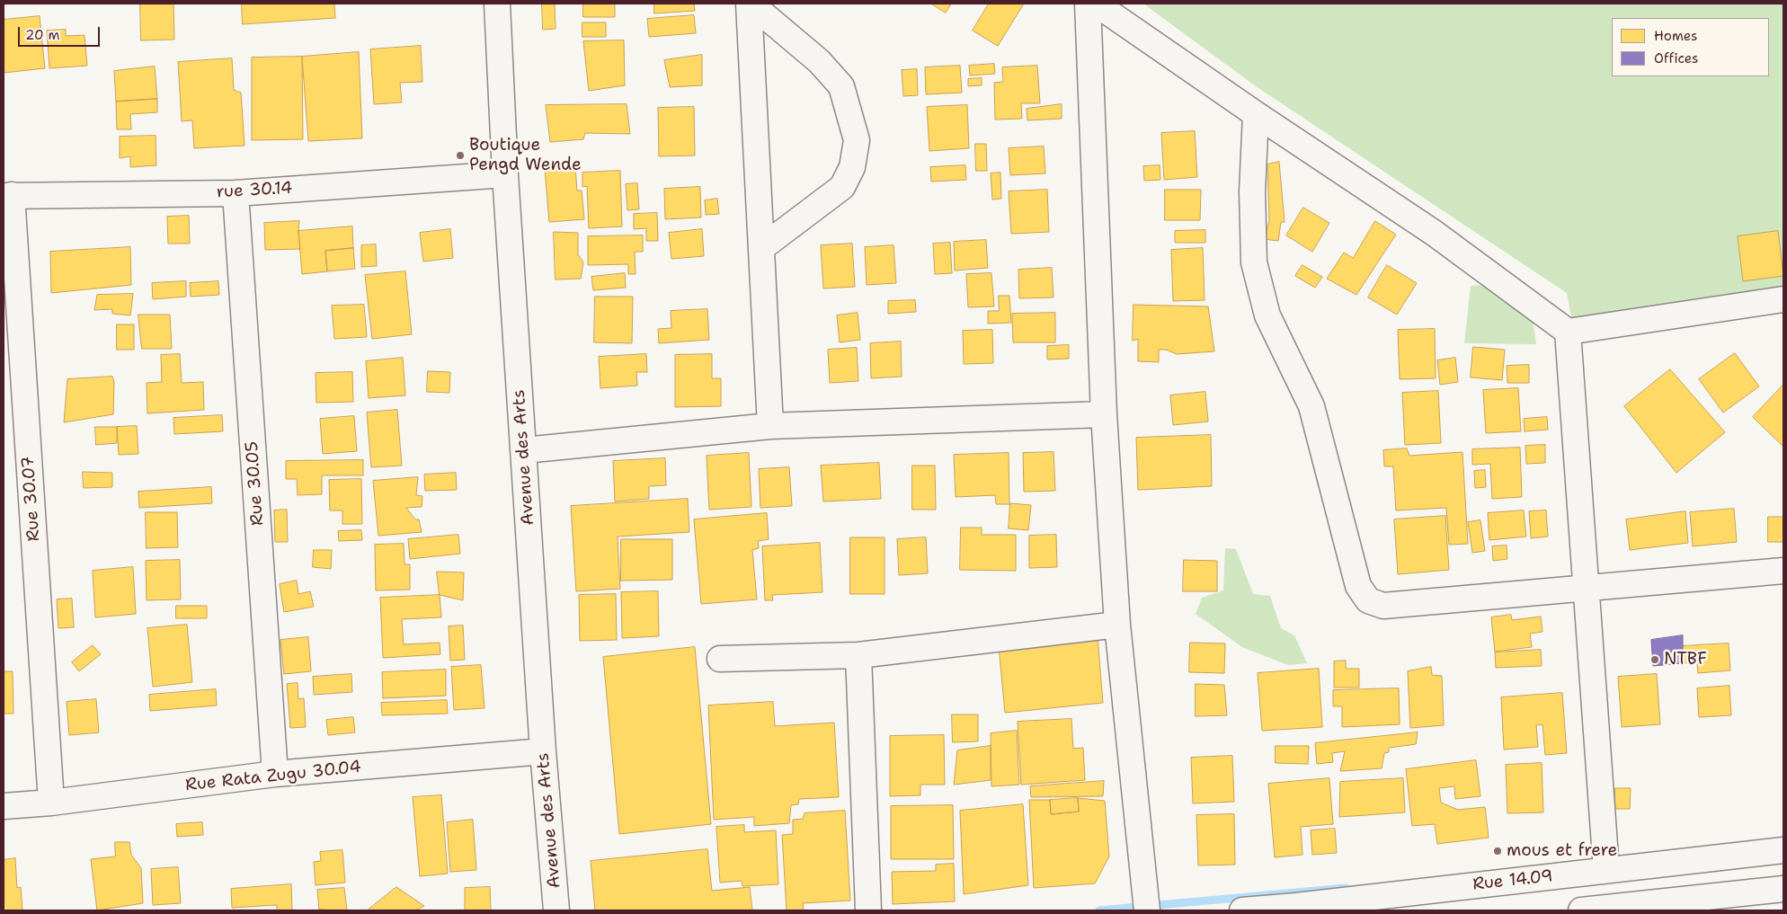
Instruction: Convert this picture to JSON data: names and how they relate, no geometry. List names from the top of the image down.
{
  "streets": {
    "street": [
      "rue 30.14",
      "Avenue des Arts",
      "Rue 30.05",
      "Rue 30.07",
      "Rue Rata Zugu 30.04",
      "Rue 14.09"
    ]
  },
  "crossings": [
    ["rue 30.14", "Avenue des Arts"],
    ["rue 30.14", "Rue 30.05"],
    ["rue 30.14", "Rue 30.07"],
    ["Avenue des Arts", "Rue Rata Zugu 30.04"],
    ["Rue 30.05", "Rue Rata Zugu 30.04"],
    ["Rue 30.07", "Rue Rata Zugu 30.04"]
  ],
  "places": ["Boutique Pengd Wende", "NTBF", "mous et frere"],
  "legend": ["Homes", "Offices"],
  "scale_bar": "20 m"
}
